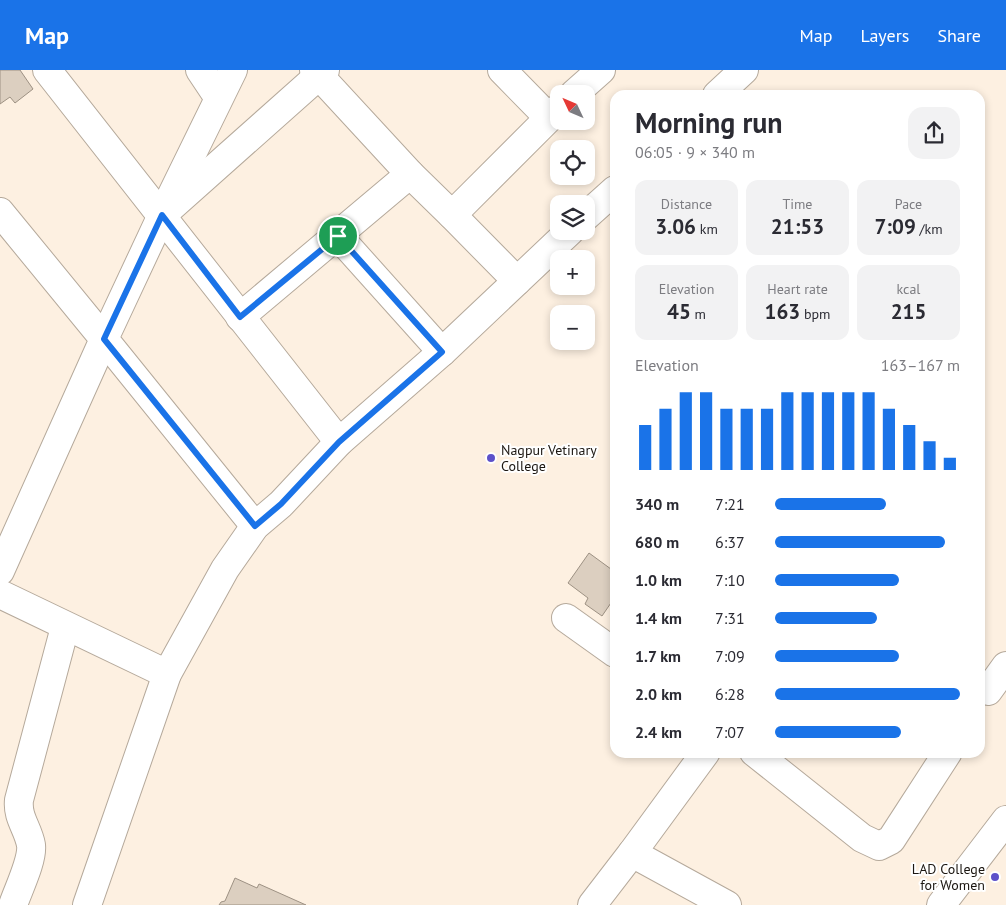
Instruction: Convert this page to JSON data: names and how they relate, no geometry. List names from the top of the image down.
{
  "places": ["Nagpur Vetinary College", "LAD College for Women"],
  "north": "top left",
  "page": {
    "header": "Map",
    "nav": ["Map", "Layers", "Share"],
    "map_buttons": ["+", "−"],
    "heading": ["Morning run", "06:05 · 9 × 340 m"],
    "stats": [
      ["Distance", "3.06 km"],
      ["Time", "21:53"],
      ["Pace", "7:09 /km"],
      ["Elevation", "45 m"],
      ["Heart rate", "163 bpm"],
      ["kcal", "215"]
    ],
    "chart": ["Elevation", "163–167 m"],
    "list": [
      {
        "name": "340 m",
        "note": "7:21"
      },
      {
        "name": "680 m",
        "note": "6:37"
      },
      {
        "name": "1.0 km",
        "note": "7:10"
      },
      {
        "name": "1.4 km",
        "note": "7:31"
      },
      {
        "name": "1.7 km",
        "note": "7:09"
      },
      {
        "name": "2.0 km",
        "note": "6:28"
      },
      {
        "name": "2.4 km",
        "note": "7:07"
      }
    ]
  }
}
